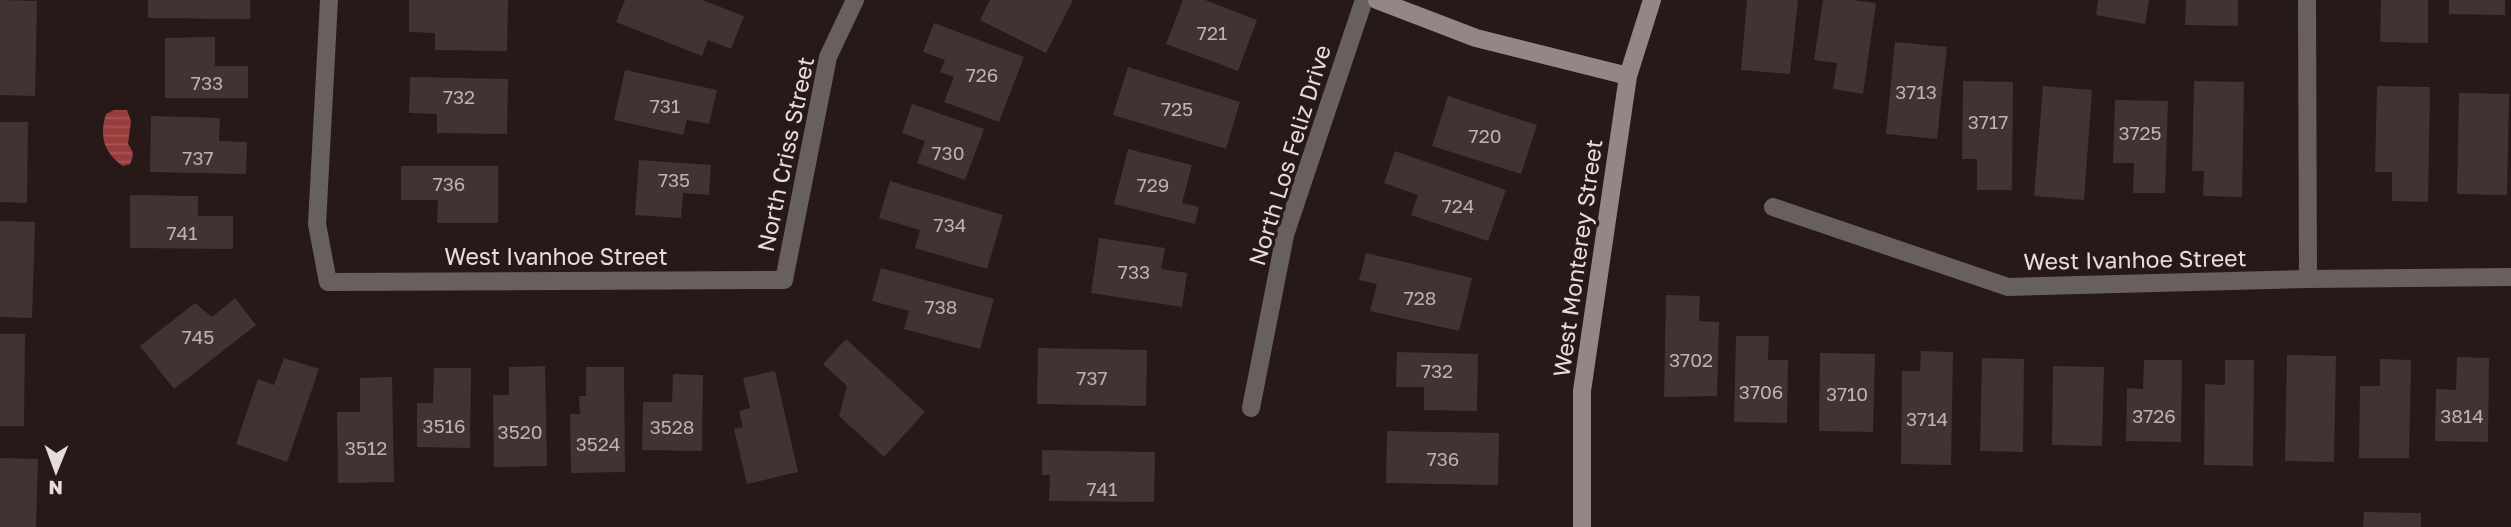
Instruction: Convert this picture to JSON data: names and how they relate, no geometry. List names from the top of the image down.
{
  "streets": {
    "street": [
      "North Criss Street",
      "North Los Feliz Drive",
      "West Ivanhoe Street",
      "West Monterey Street"
    ]
  },
  "crossings": [
    ["North Criss Street", "West Ivanhoe Street"]
  ],
  "house_numbers": [
    "721",
    "726",
    "733",
    "3713",
    "732",
    "731",
    "725",
    "3717",
    "3725",
    "720",
    "730",
    "737",
    "735",
    "736",
    "729",
    "724",
    "734",
    "741",
    "733",
    "728",
    "738",
    "745",
    "3702",
    "732",
    "737",
    "3706",
    "3710",
    "3726",
    "3814",
    "3714",
    "3516",
    "3528",
    "3520",
    "3524",
    "3512",
    "736",
    "741"
  ],
  "north": "bottom"
}
